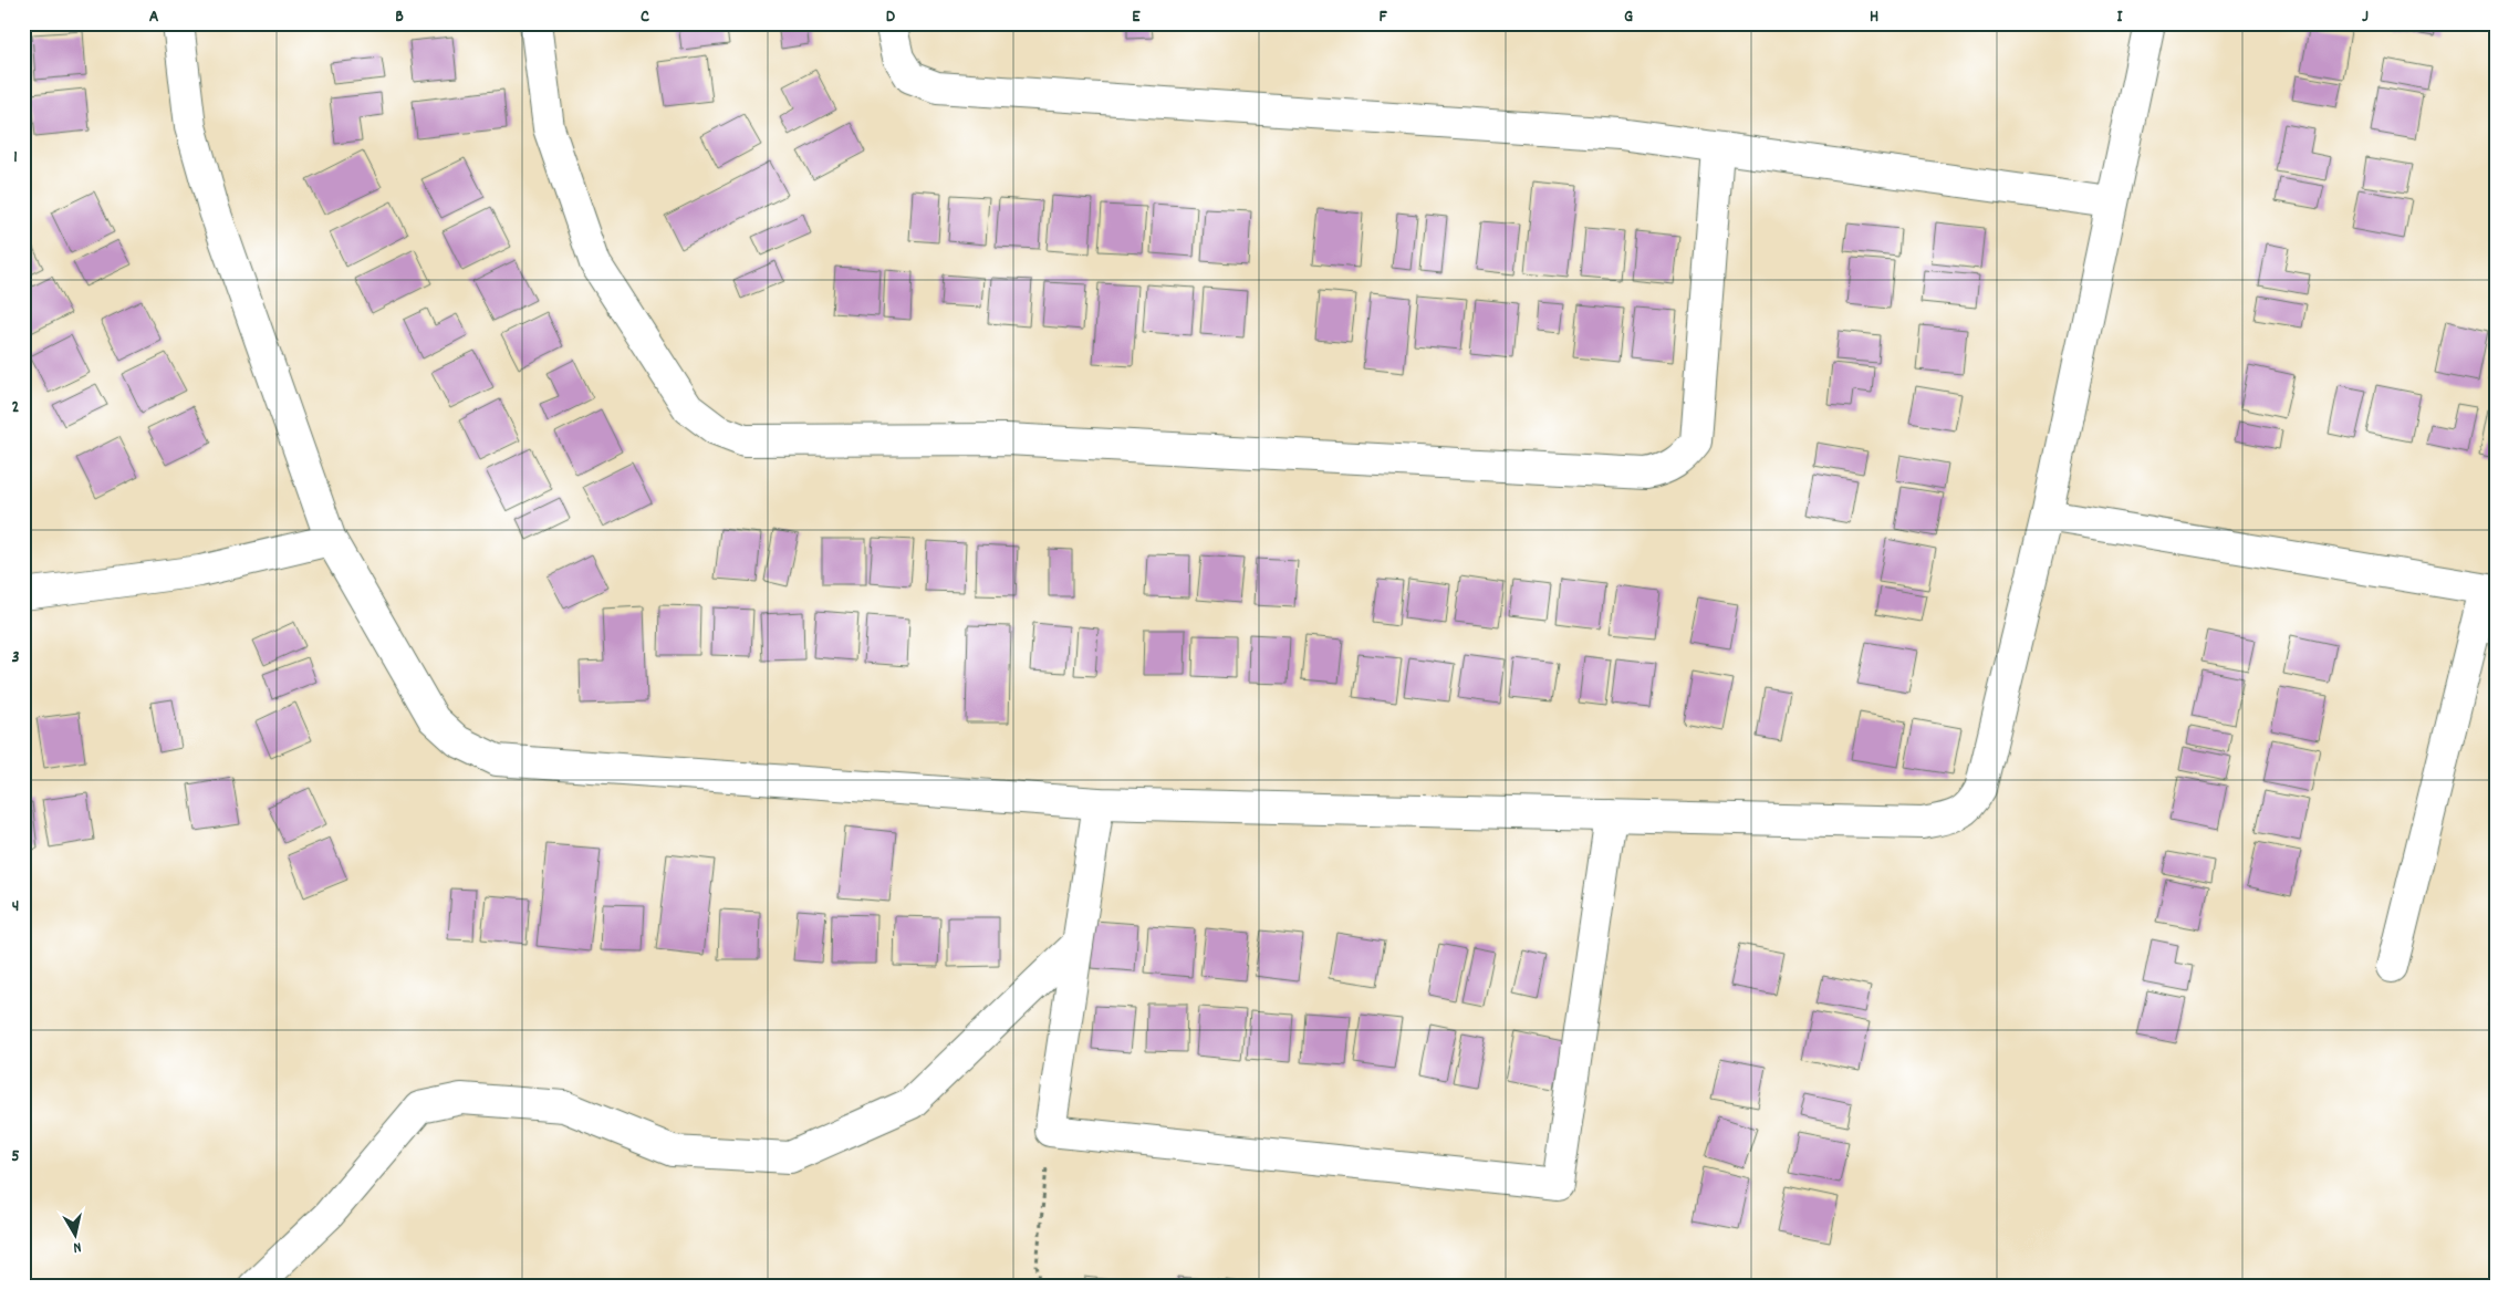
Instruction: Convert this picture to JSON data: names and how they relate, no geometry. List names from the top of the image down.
{
  "north": "bottom",
  "grid": {
    "columns": [
      "A",
      "B",
      "C",
      "D",
      "E",
      "F",
      "G",
      "H",
      "I",
      "J"
    ],
    "rows": [
      "1",
      "2",
      "3",
      "4",
      "5"
    ]
  }
}
